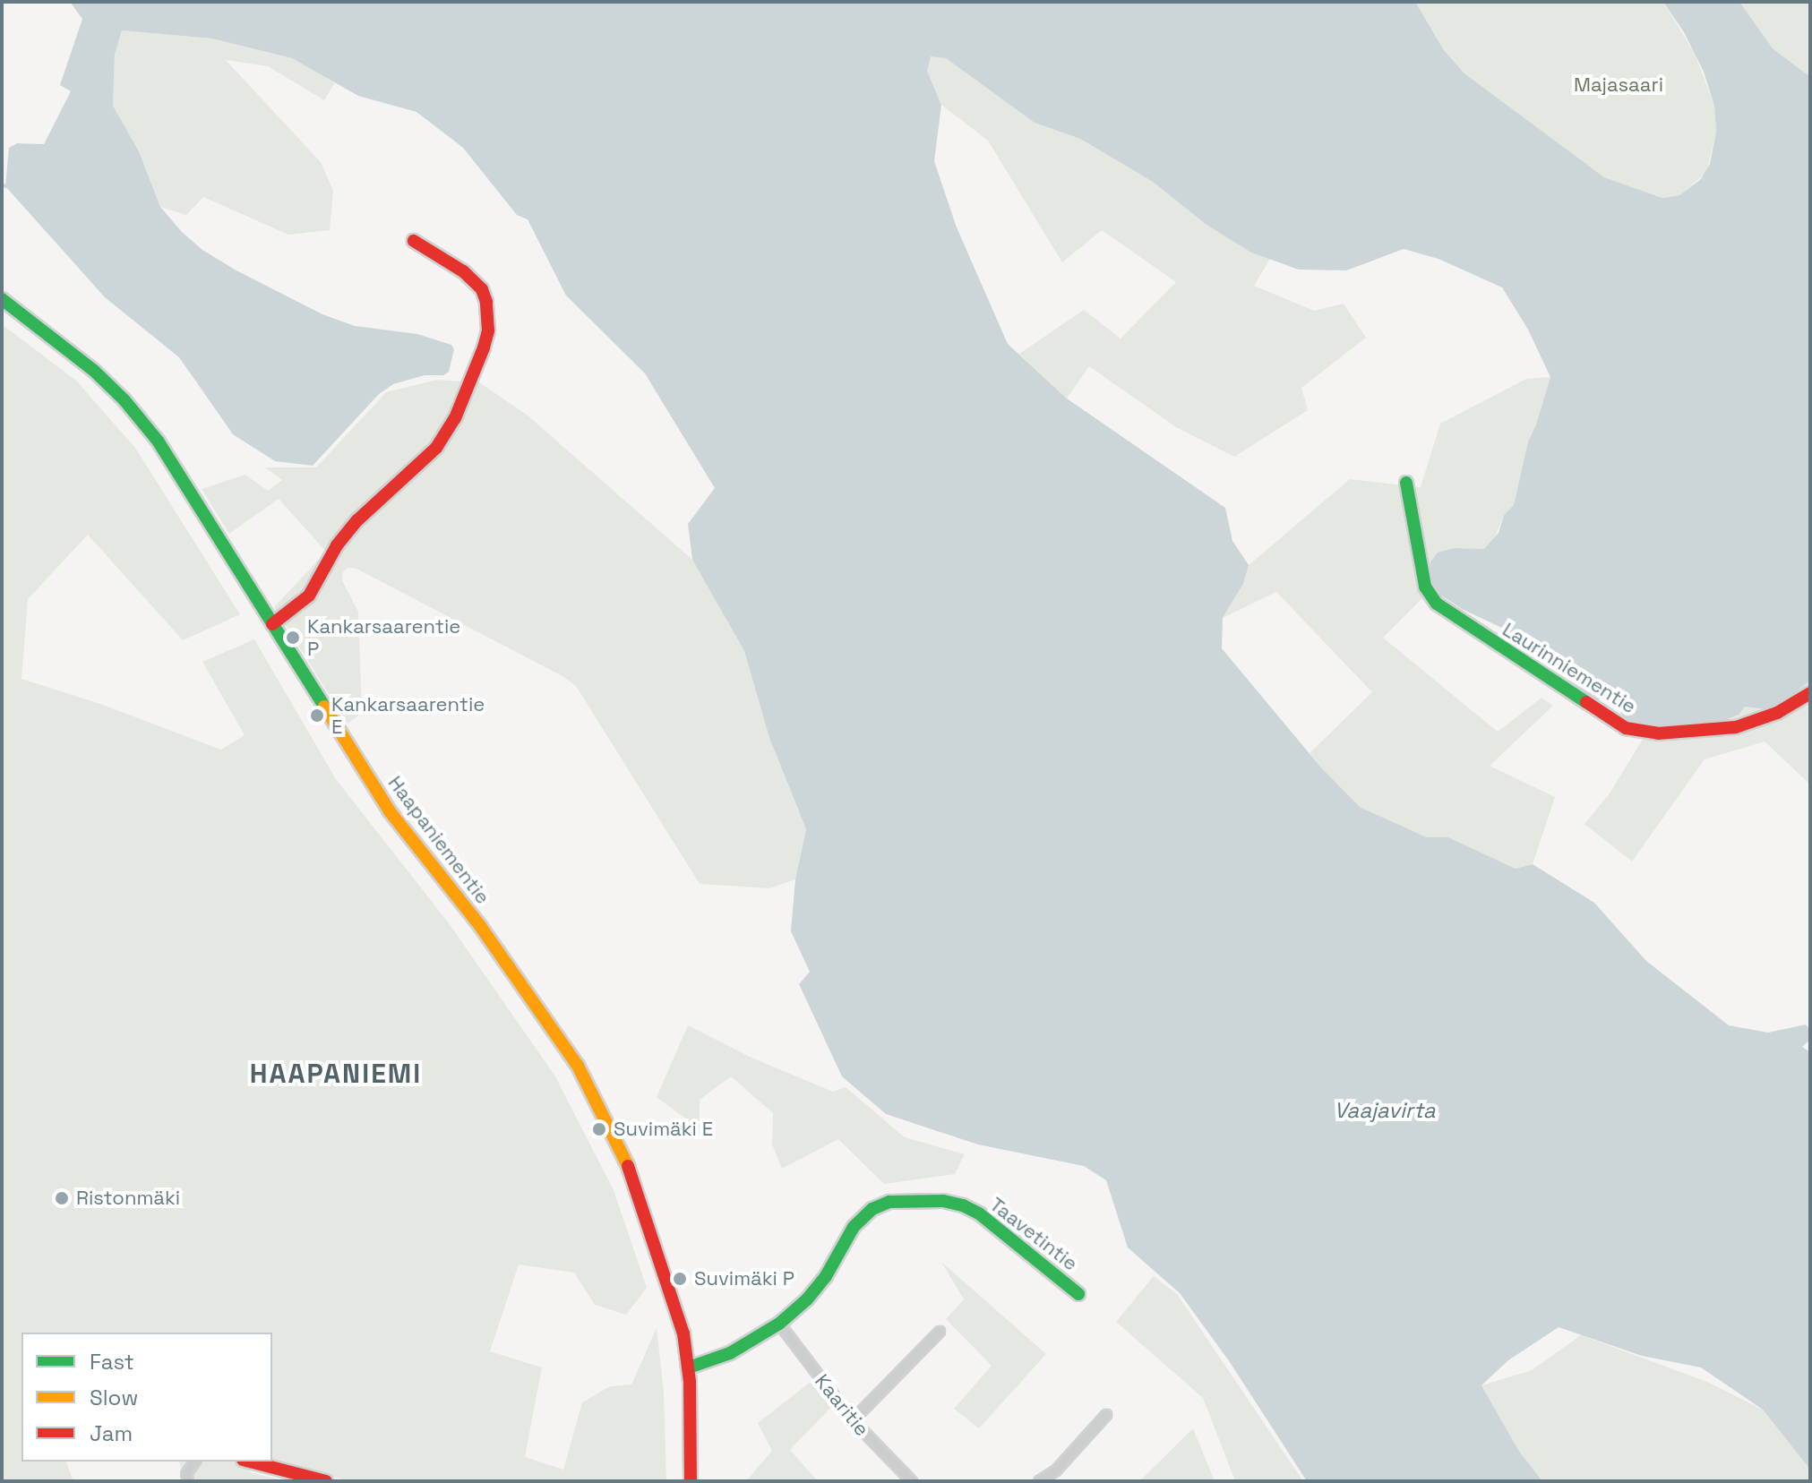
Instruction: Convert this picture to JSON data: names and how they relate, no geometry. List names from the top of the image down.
{
  "streets": {
    "street": [
      "Laurinniementie",
      "Haapaniementie",
      "Taavetintie",
      "Kaaritie"
    ]
  },
  "crossings": [
    ["Haapaniementie", "Taavetintie"],
    ["Taavetintie", "Kaaritie"]
  ],
  "districts": ["HAAPANIEMI"],
  "water": ["Vaajavirta"],
  "parks": ["Majasaari"],
  "places": [
    "Kankarsaarentie P",
    "Kankarsaarentie E",
    "Suvimäki E",
    "Ristonmäki",
    "Suvimäki P"
  ],
  "legend": ["Fast", "Slow", "Jam"]
}
